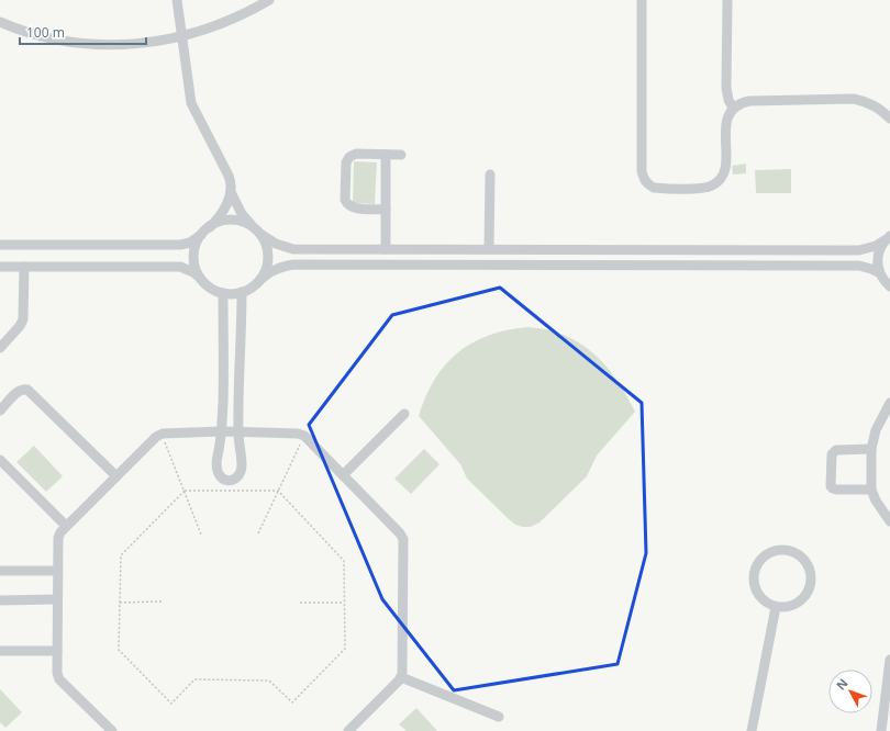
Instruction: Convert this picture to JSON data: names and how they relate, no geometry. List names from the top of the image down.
{
  "scale_bar": "100 m",
  "north": "top left"
}
